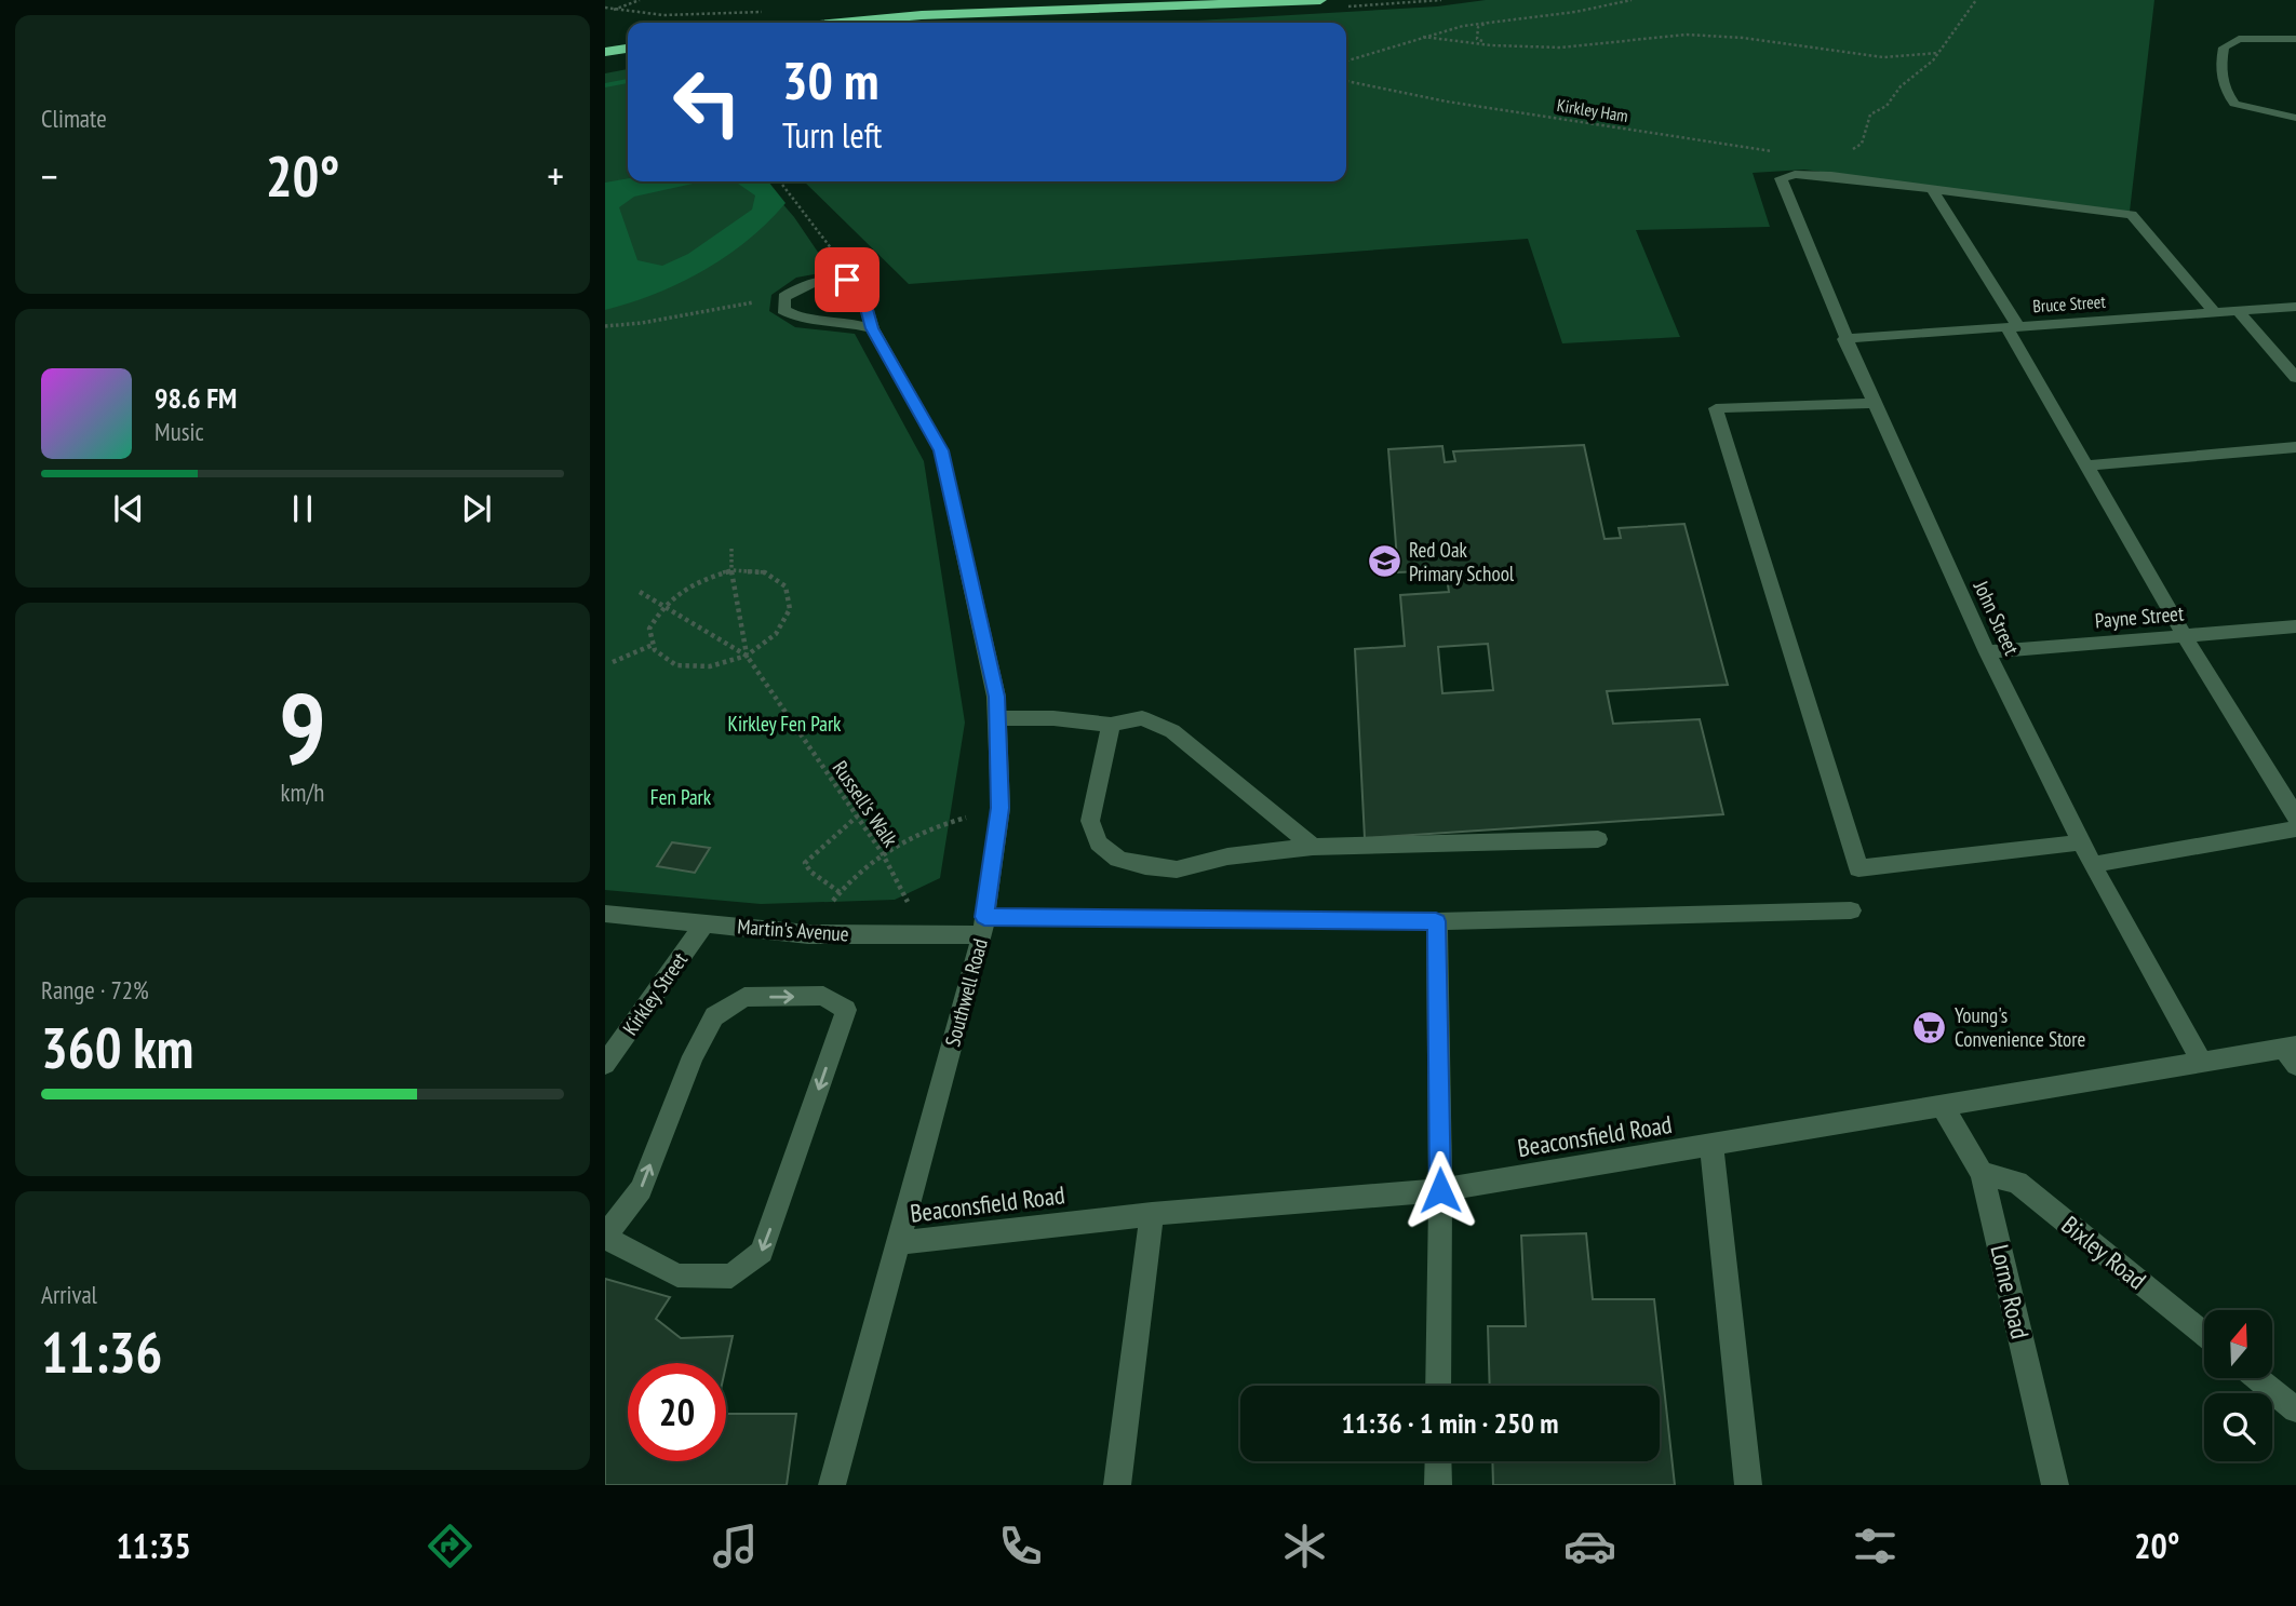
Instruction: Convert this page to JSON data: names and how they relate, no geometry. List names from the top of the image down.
{
  "streets": {
    "street": [
      "Bruce Street",
      "Payne Street",
      "John Street",
      "Martin's Avenue",
      "Southwell Road",
      "Kirkley Street",
      "Beaconsfield Road",
      "Bixley Road",
      "Lorne Road"
    ],
    "path": ["Kirkley Ham", "Russell's Walk"]
  },
  "crossings": [
    ["Bruce Street", "John Street"],
    ["Payne Street", "John Street"],
    ["John Street", "Beaconsfield Road"],
    ["Russell's Walk", "Martin's Avenue"],
    ["Martin's Avenue", "Southwell Road"],
    ["Martin's Avenue", "Kirkley Street"],
    ["Southwell Road", "Beaconsfield Road"],
    ["Beaconsfield Road", "Lorne Road"],
    ["Bixley Road", "Lorne Road"]
  ],
  "parks": ["Kirkley Fen Park", "Fen Park"],
  "places": {
    "school or university": ["Red Oak Primary School"],
    "supermarket": ["Young's Convenience Store"]
  },
  "north": "top",
  "page": {
    "tile": [
      "Climate",
      ["9", "km/h"],
      ["Range · 72%", "360 km"],
      ["Arrival", "11:36"]
    ],
    "turn": ["30 m", "Turn left"],
    "heat": ["−", "20°", "+"],
    "song": ["98.6 FM", "Music"],
    "limit": "20",
    "trip": "11:36 · 1 min · 250 m",
    "tabs": ["11:35", "20°"]
  }
}
